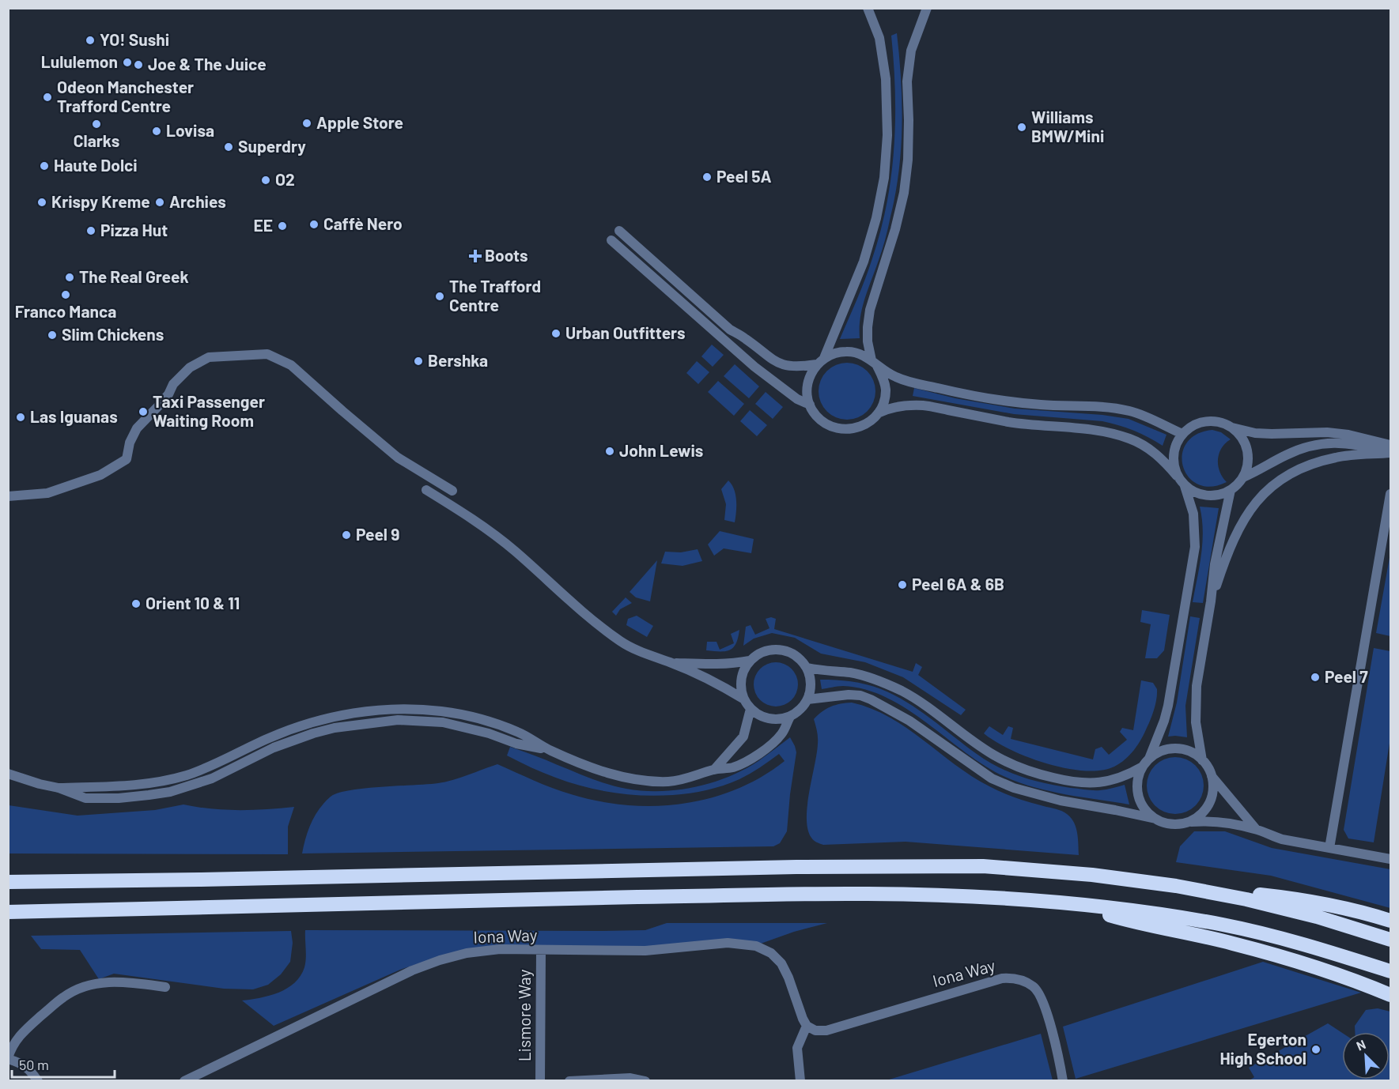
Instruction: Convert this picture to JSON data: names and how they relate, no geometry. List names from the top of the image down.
{
  "streets": {
    "street": ["Iona Way", "Lismore Way"]
  },
  "crossings": [
    ["Iona Way", "Lismore Way"]
  ],
  "places": {
    "other": [
      "YO! Sushi",
      "Lululemon",
      "Joe & The Juice",
      "Odeon Manchester Trafford Centre",
      "Apple Store",
      "Clarks",
      "Williams BMW/Mini",
      "Lovisa",
      "Superdry",
      "Haute Dolci",
      "Peel 5A",
      "O2",
      "Krispy Kreme",
      "Archies",
      "Caffè Nero",
      "EE",
      "Pizza Hut",
      "The Real Greek",
      "Franco Manca",
      "The Trafford Centre",
      "Urban Outfitters",
      "Slim Chickens",
      "Bershka",
      "Taxi Passenger Waiting Room",
      "Las Iguanas",
      "John Lewis",
      "Peel 9",
      "Peel 6A & 6B",
      "Orient 10 & 11",
      "Peel 7",
      "Egerton High School"
    ],
    "health": ["Boots"]
  },
  "scale_bar": "50 m",
  "north": "top left"
}
